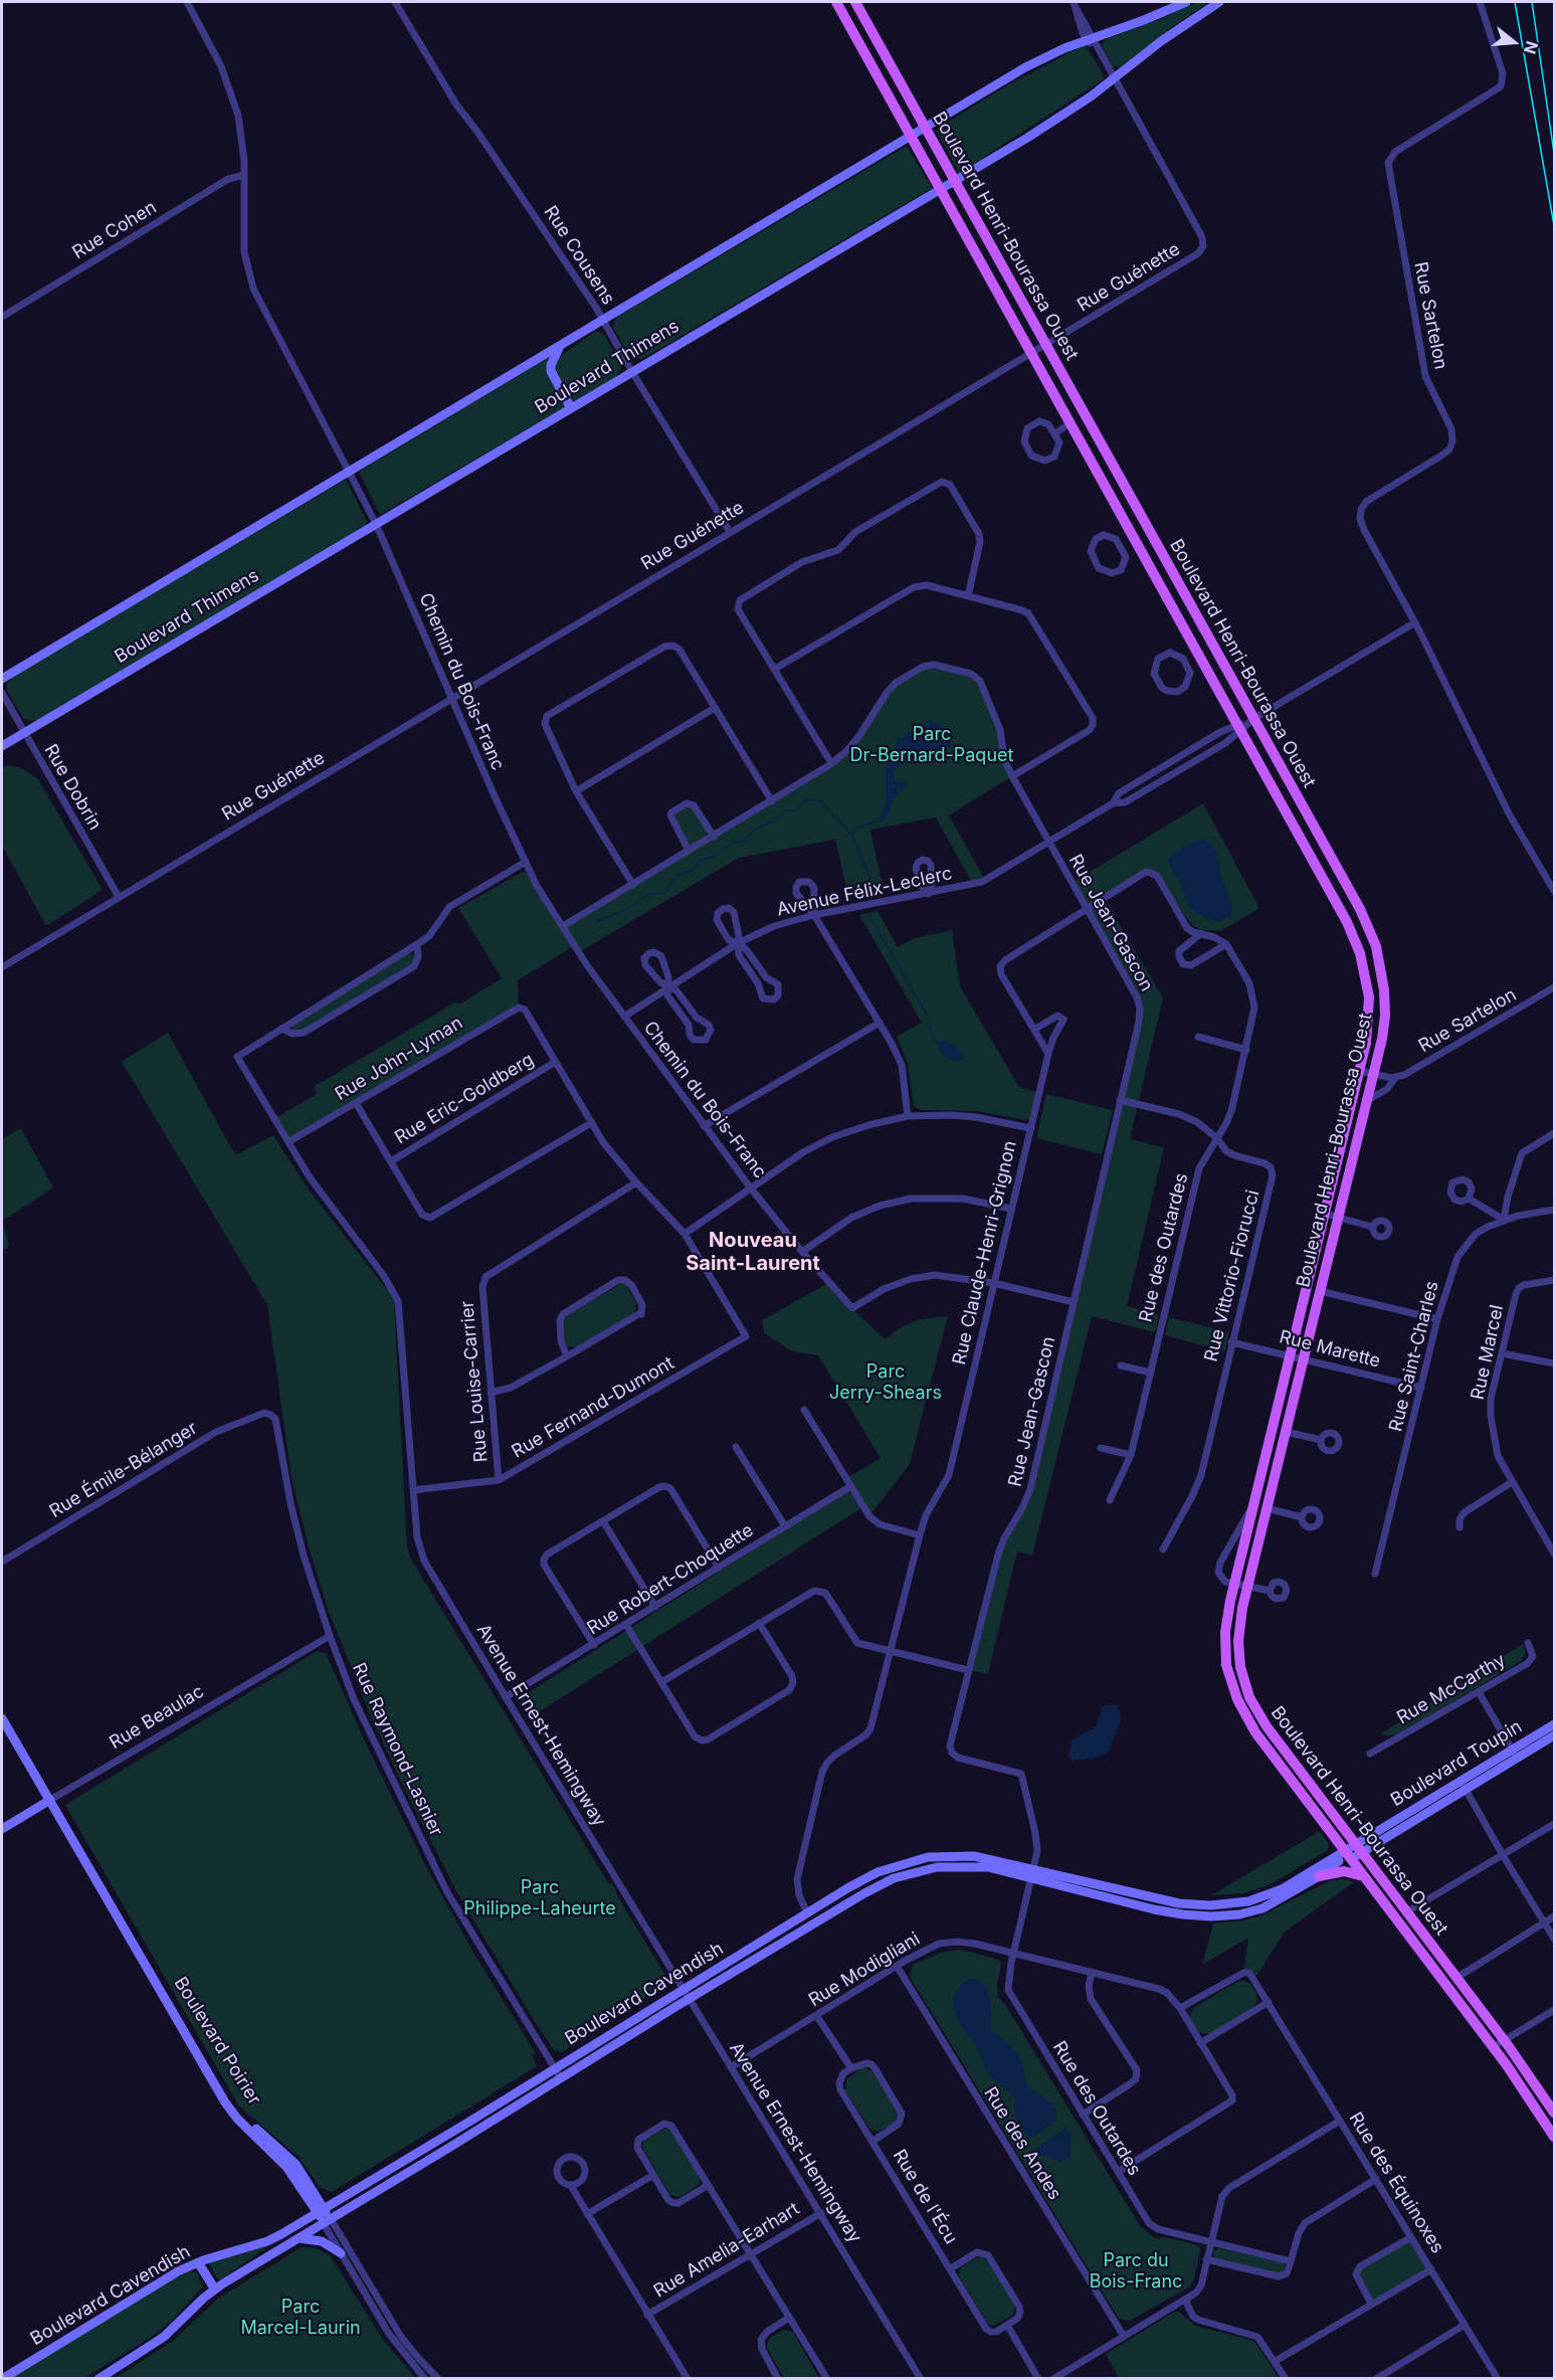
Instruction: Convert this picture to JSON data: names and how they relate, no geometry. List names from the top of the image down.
{
  "streets": {
    "main road": ["Boulevard Henri-Bourassa Ouest"],
    "street": [
      "Rue Cohen",
      "Rue Cousens",
      "Rue Guénette",
      "Rue Sartelon",
      "Boulevard Thimens",
      "Chemin du Bois-Franc",
      "Rue Dobrin",
      "Avenue Félix-Leclerc",
      "Rue Jean-Gascon",
      "Rue John-Lyman",
      "Rue Eric-Goldberg",
      "Rue des Outardes",
      "Rue Claude-Henri-Grignon",
      "Rue Vittorio-Fiorucci",
      "Rue Marette",
      "Rue Marcel",
      "Rue Saint-Charles",
      "Rue Louise-Carrier",
      "Rue Fernand-Dumont",
      "Rue Émile-Bélanger",
      "Rue Robert-Choquette",
      "Rue McCarthy",
      "Rue Beaulac",
      "Avenue Ernest-Hemingway",
      "Rue Raymond-Lasnier",
      "Boulevard Toupin",
      "Rue Modigliani",
      "Boulevard Cavendish",
      "Boulevard Poirier",
      "Rue des Andes",
      "Rue des Équinoxes",
      "Rue de l'Écu",
      "Rue Amelia-Earhart"
    ]
  },
  "crossings": [
    ["Rue Cohen", "Chemin du Bois-Franc"],
    ["Boulevard Henri-Bourassa Ouest", "Rue Guénette"],
    ["Boulevard Henri-Bourassa Ouest", "Rue Sartelon"],
    ["Boulevard Henri-Bourassa Ouest", "Boulevard Thimens"],
    ["Boulevard Henri-Bourassa Ouest", "Avenue Félix-Leclerc"],
    ["Boulevard Henri-Bourassa Ouest", "Rue Marette"],
    ["Boulevard Henri-Bourassa Ouest", "Boulevard Toupin"],
    ["Boulevard Henri-Bourassa Ouest", "Boulevard Cavendish"],
    ["Rue Cousens", "Rue Guénette"],
    ["Rue Cousens", "Boulevard Thimens"],
    ["Rue Guénette", "Boulevard Thimens"],
    ["Rue Guénette", "Chemin du Bois-Franc"],
    ["Rue Guénette", "Rue Dobrin"],
    ["Rue Sartelon", "Avenue Félix-Leclerc"],
    ["Boulevard Thimens", "Chemin du Bois-Franc"],
    ["Boulevard Thimens", "Rue Dobrin"],
    ["Chemin du Bois-Franc", "Avenue Félix-Leclerc"],
    ["Chemin du Bois-Franc", "Rue Jean-Gascon"],
    ["Chemin du Bois-Franc", "Rue Claude-Henri-Grignon"],
    ["Avenue Félix-Leclerc", "Rue Jean-Gascon"],
    ["Rue Jean-Gascon", "Rue des Outardes"],
    ["Rue Jean-Gascon", "Rue Vittorio-Fiorucci"],
    ["Rue John-Lyman", "Rue Eric-Goldberg"],
    ["Rue John-Lyman", "Avenue Ernest-Hemingway"],
    ["Rue des Outardes", "Rue Vittorio-Fiorucci"],
    ["Rue des Outardes", "Rue Modigliani"],
    ["Rue des Outardes", "Boulevard Cavendish"],
    ["Rue Claude-Henri-Grignon", "Boulevard Cavendish"],
    ["Rue Vittorio-Fiorucci", "Rue Marette"],
    ["Rue Marette", "Rue Saint-Charles"],
    ["Rue Louise-Carrier", "Rue Fernand-Dumont"],
    ["Rue Fernand-Dumont", "Avenue Ernest-Hemingway"],
    ["Rue Émile-Bélanger", "Rue Raymond-Lasnier"],
    ["Rue Robert-Choquette", "Avenue Ernest-Hemingway"],
    ["Rue Beaulac", "Rue Raymond-Lasnier"],
    ["Rue Beaulac", "Boulevard Poirier"],
    ["Avenue Ernest-Hemingway", "Rue Modigliani"],
    ["Avenue Ernest-Hemingway", "Boulevard Cavendish"],
    ["Avenue Ernest-Hemingway", "Rue Amelia-Earhart"],
    ["Rue Raymond-Lasnier", "Boulevard Cavendish"],
    ["Boulevard Toupin", "Boulevard Cavendish"],
    ["Rue Modigliani", "Rue des Andes"],
    ["Rue Modigliani", "Rue des Équinoxes"],
    ["Boulevard Cavendish", "Boulevard Poirier"]
  ],
  "districts": ["Nouveau Saint-Laurent"],
  "parks": [
    "Parc Dr-Bernard-Paquet",
    "Parc Jerry-Shears",
    "Parc Philippe-Laheurte",
    "Parc du Bois-Franc",
    "Parc Marcel-Laurin"
  ],
  "north": "right"
}
